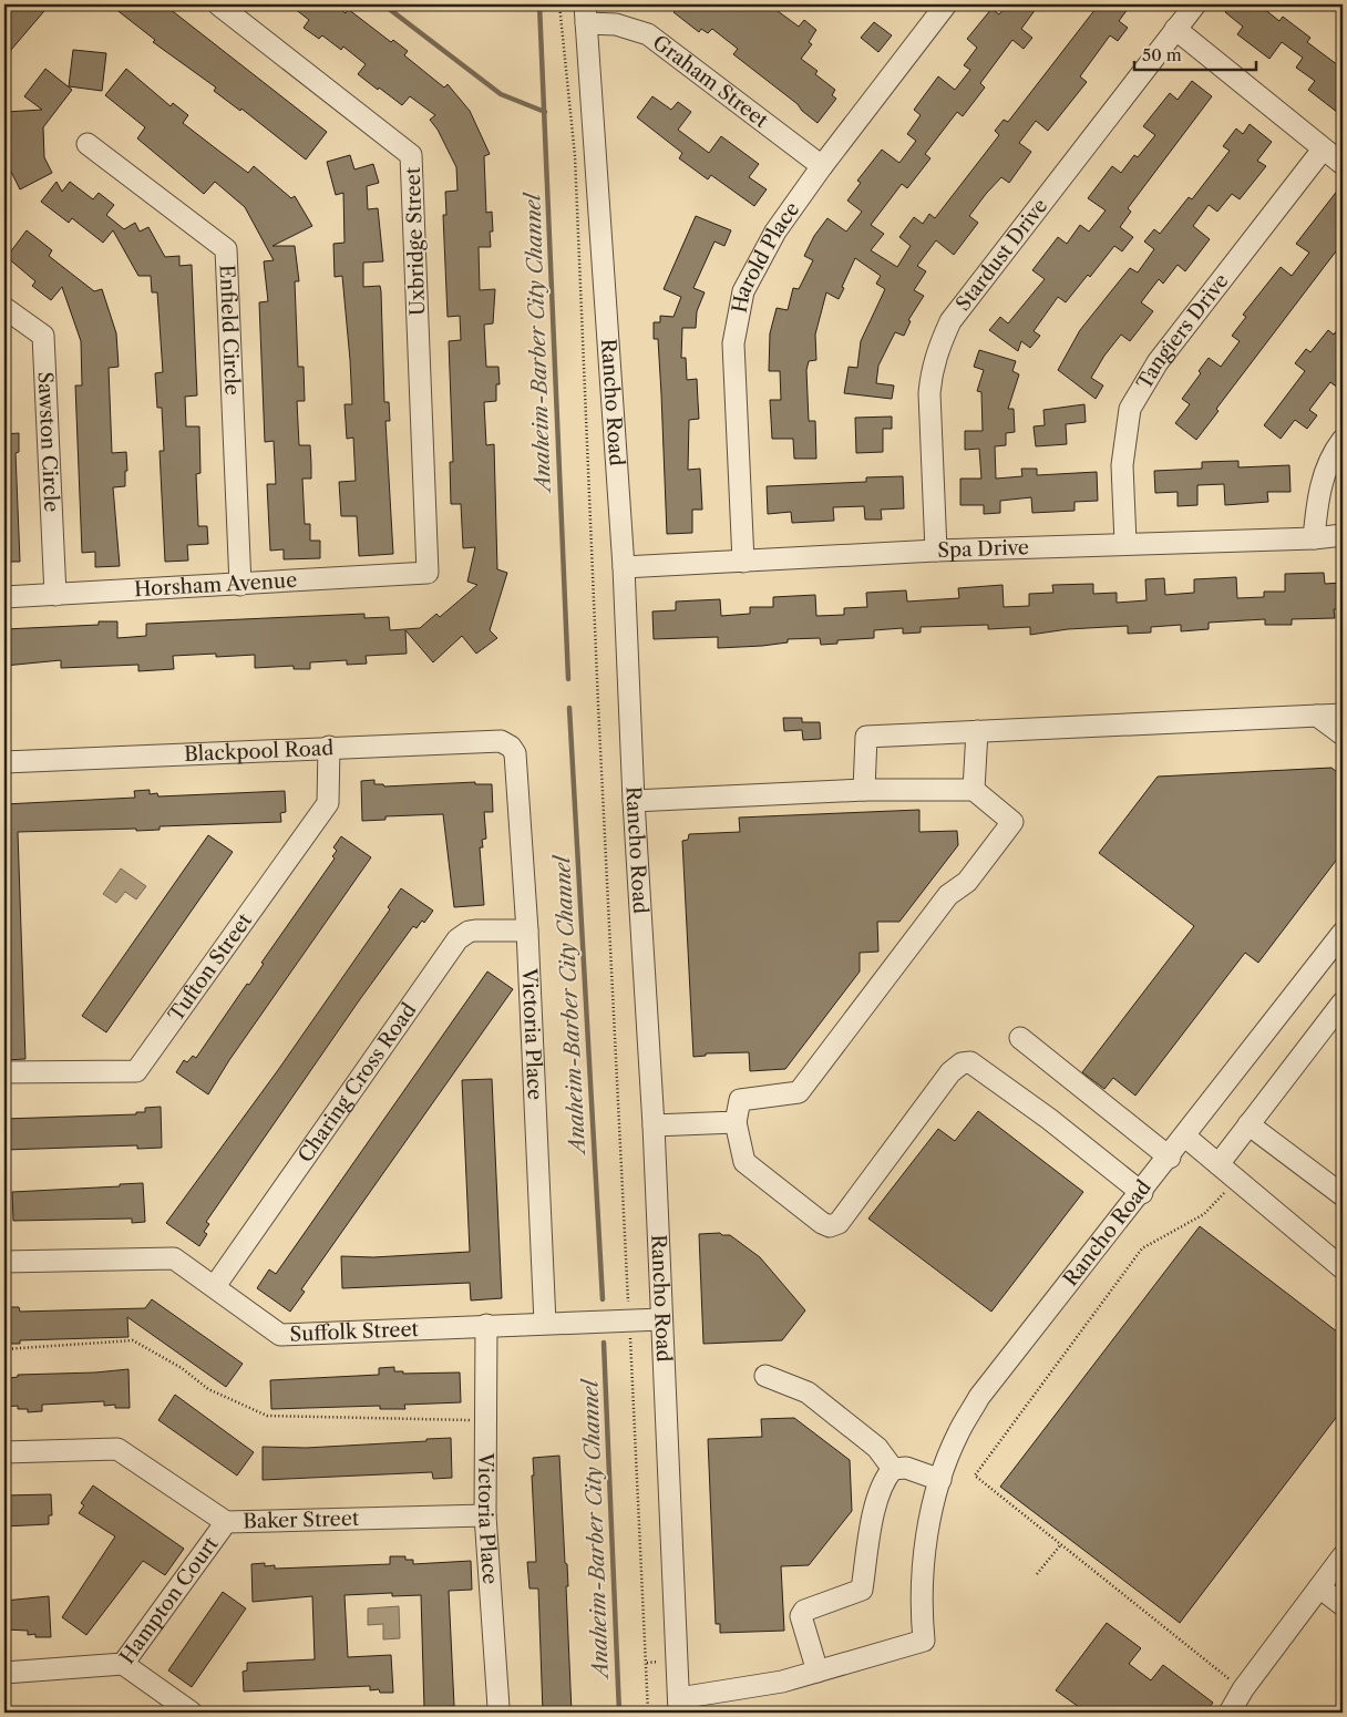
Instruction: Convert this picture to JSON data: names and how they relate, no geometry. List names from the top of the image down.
{
  "streets": {
    "street": [
      "Graham Street",
      "Uxbridge Street",
      "Stardust Drive",
      "Harold Place",
      "Enfield Circle",
      "Tangiers Drive",
      "Rancho Road",
      "Sawston Circle",
      "Spa Drive",
      "Horsham Avenue",
      "Blackpool Road",
      "Tufton Street",
      "Victoria Place",
      "Charing Cross Road",
      "Suffolk Street",
      "Baker Street",
      "Hampton Court"
    ]
  },
  "crossings": [
    ["Graham Street", "Harold Place"],
    ["Graham Street", "Rancho Road"],
    ["Uxbridge Street", "Horsham Avenue"],
    ["Stardust Drive", "Spa Drive"],
    ["Harold Place", "Spa Drive"],
    ["Enfield Circle", "Horsham Avenue"],
    ["Tangiers Drive", "Spa Drive"],
    ["Rancho Road", "Spa Drive"],
    ["Rancho Road", "Suffolk Street"],
    ["Sawston Circle", "Horsham Avenue"],
    ["Blackpool Road", "Tufton Street"],
    ["Blackpool Road", "Victoria Place"],
    ["Victoria Place", "Charing Cross Road"],
    ["Victoria Place", "Suffolk Street"],
    ["Victoria Place", "Baker Street"],
    ["Charing Cross Road", "Suffolk Street"],
    ["Baker Street", "Hampton Court"]
  ],
  "water": ["Anaheim-Barber City Channel"],
  "scale_bar": "50 m"
}
